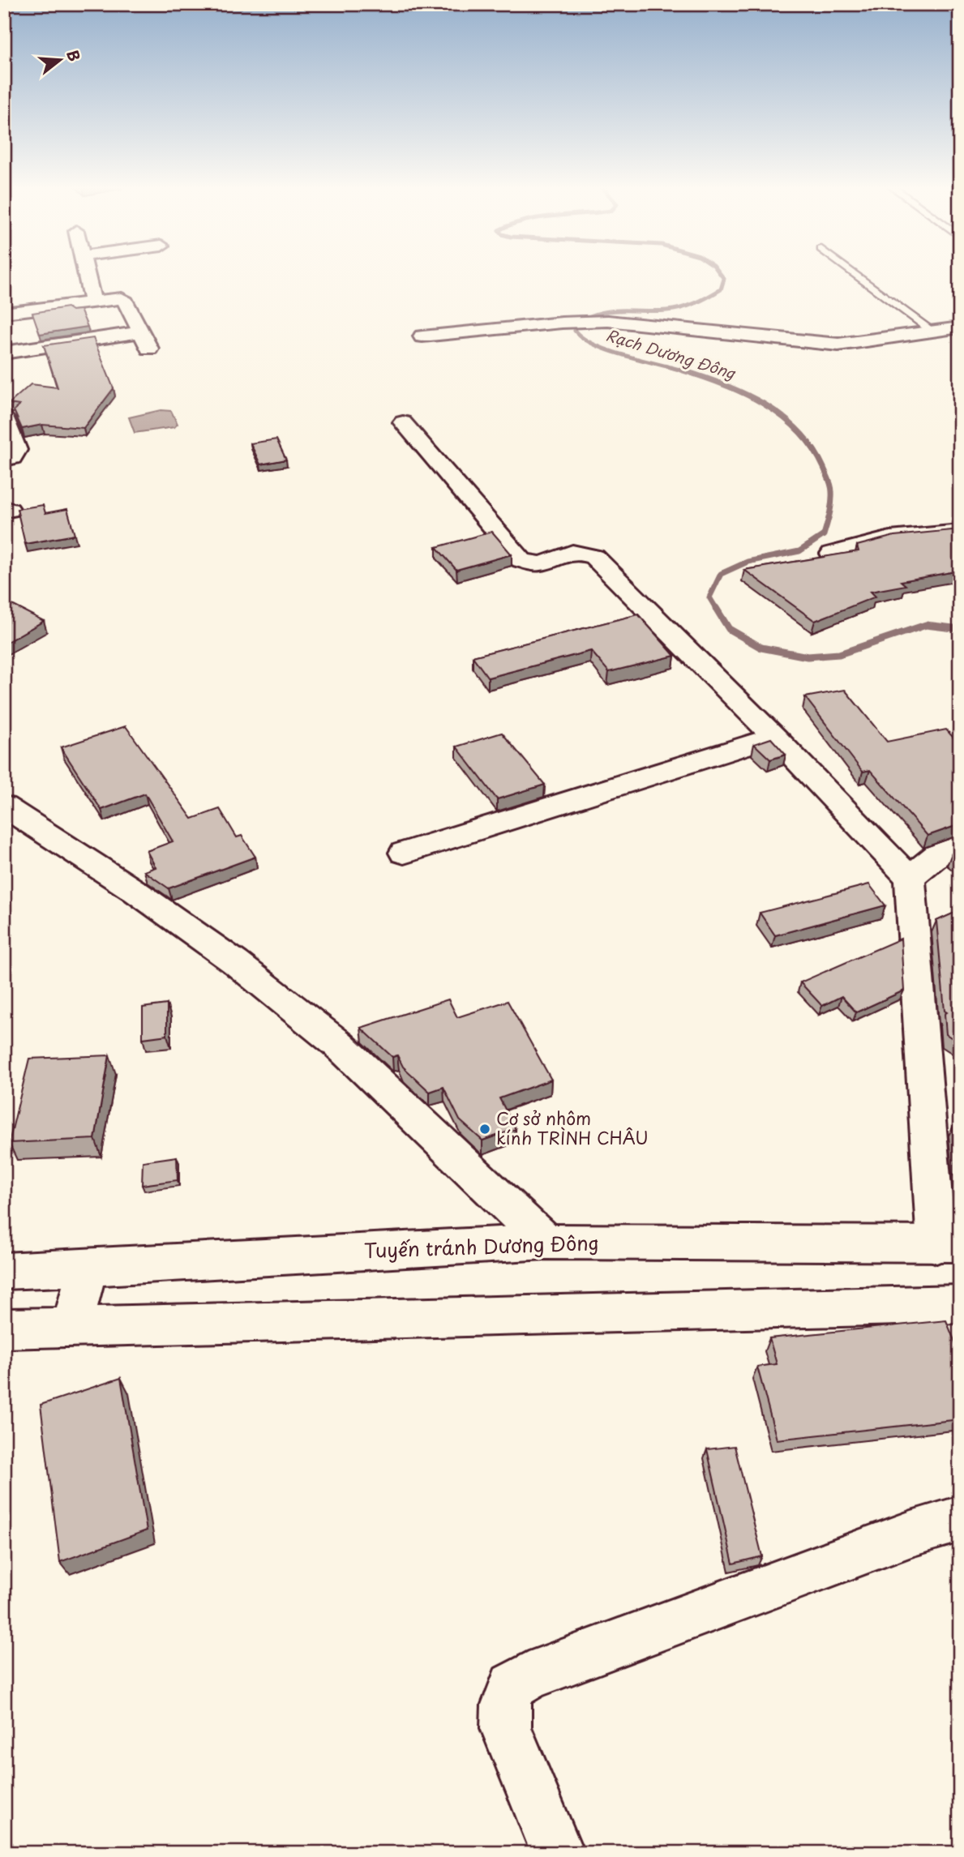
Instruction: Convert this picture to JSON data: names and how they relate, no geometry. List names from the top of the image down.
{
  "streets": {
    "street": ["Tuyến tránh Dương Đông"]
  },
  "water": ["Rạch Dương Đông"],
  "places": ["Cơ sở nhôm kính TRÌNH CHÂU"],
  "north": "right"
}
